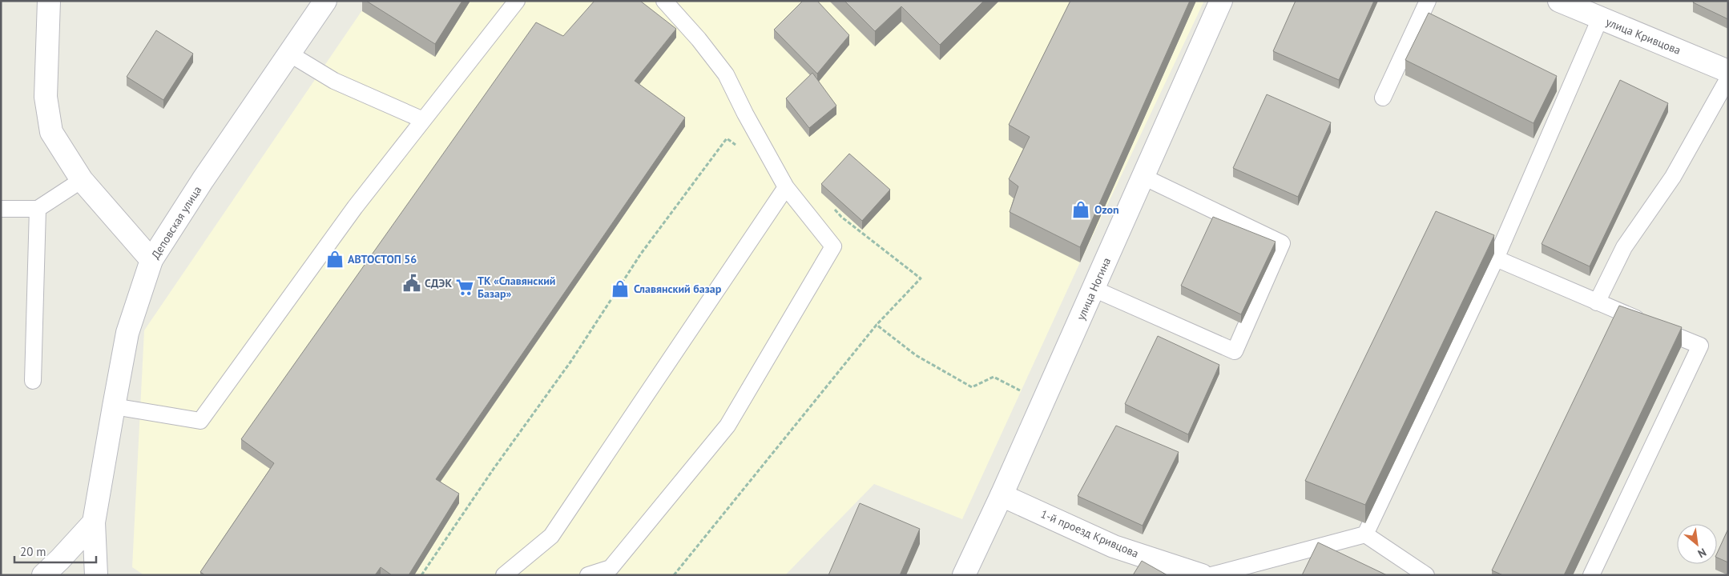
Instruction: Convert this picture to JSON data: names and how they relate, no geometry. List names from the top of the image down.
{
  "streets": {
    "street": [
      "улица Кривцова",
      "Деповская улица",
      "улица Ногина",
      "1-й проезд Кривцова"
    ]
  },
  "crossings": [
    ["улица Ногина", "1-й проезд Кривцова"]
  ],
  "places": {
    "shop": ["Ozon", "АВТОСТОП 56", "Славянский базар"],
    "public building": ["СДЭК"],
    "supermarket": ["ТК «Славянский Базар»"]
  },
  "scale_bar": "20 m",
  "north": "bottom right"
}
